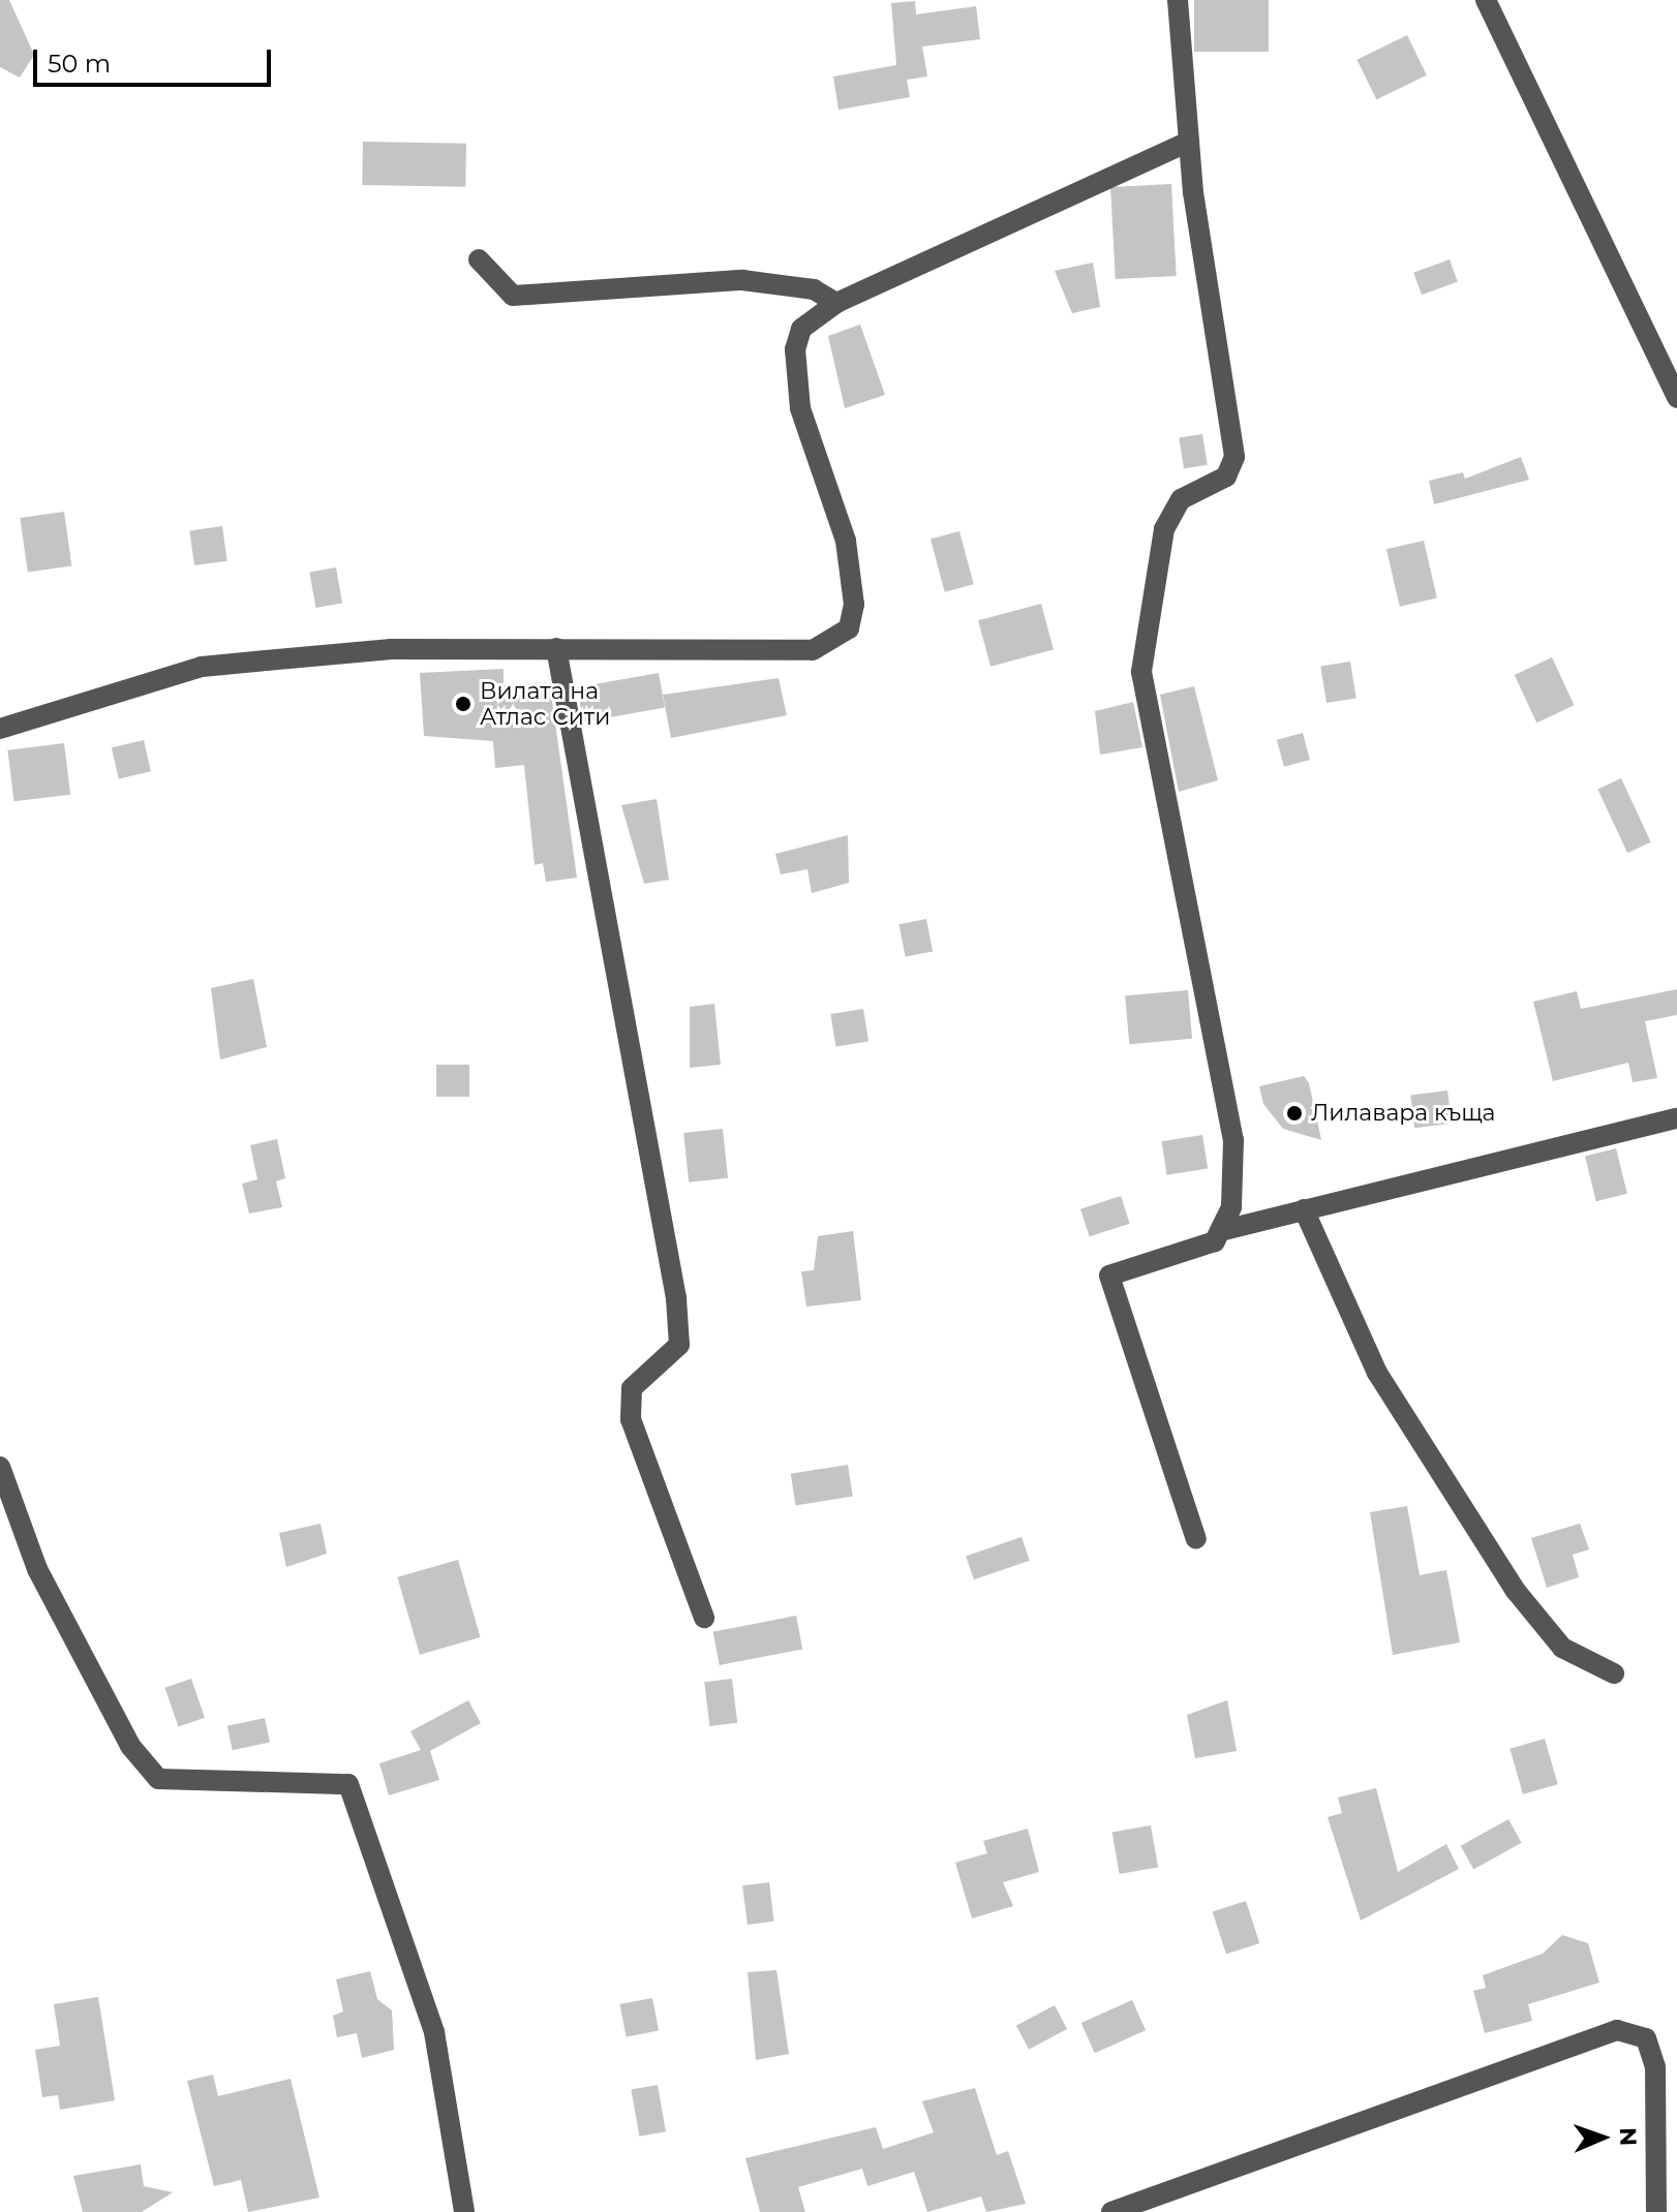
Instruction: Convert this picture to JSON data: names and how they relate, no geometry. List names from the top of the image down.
{
  "places": ["Вилата на Атлас Сити", "Лилавара къща"],
  "scale_bar": "50 m",
  "north": "right"
}
